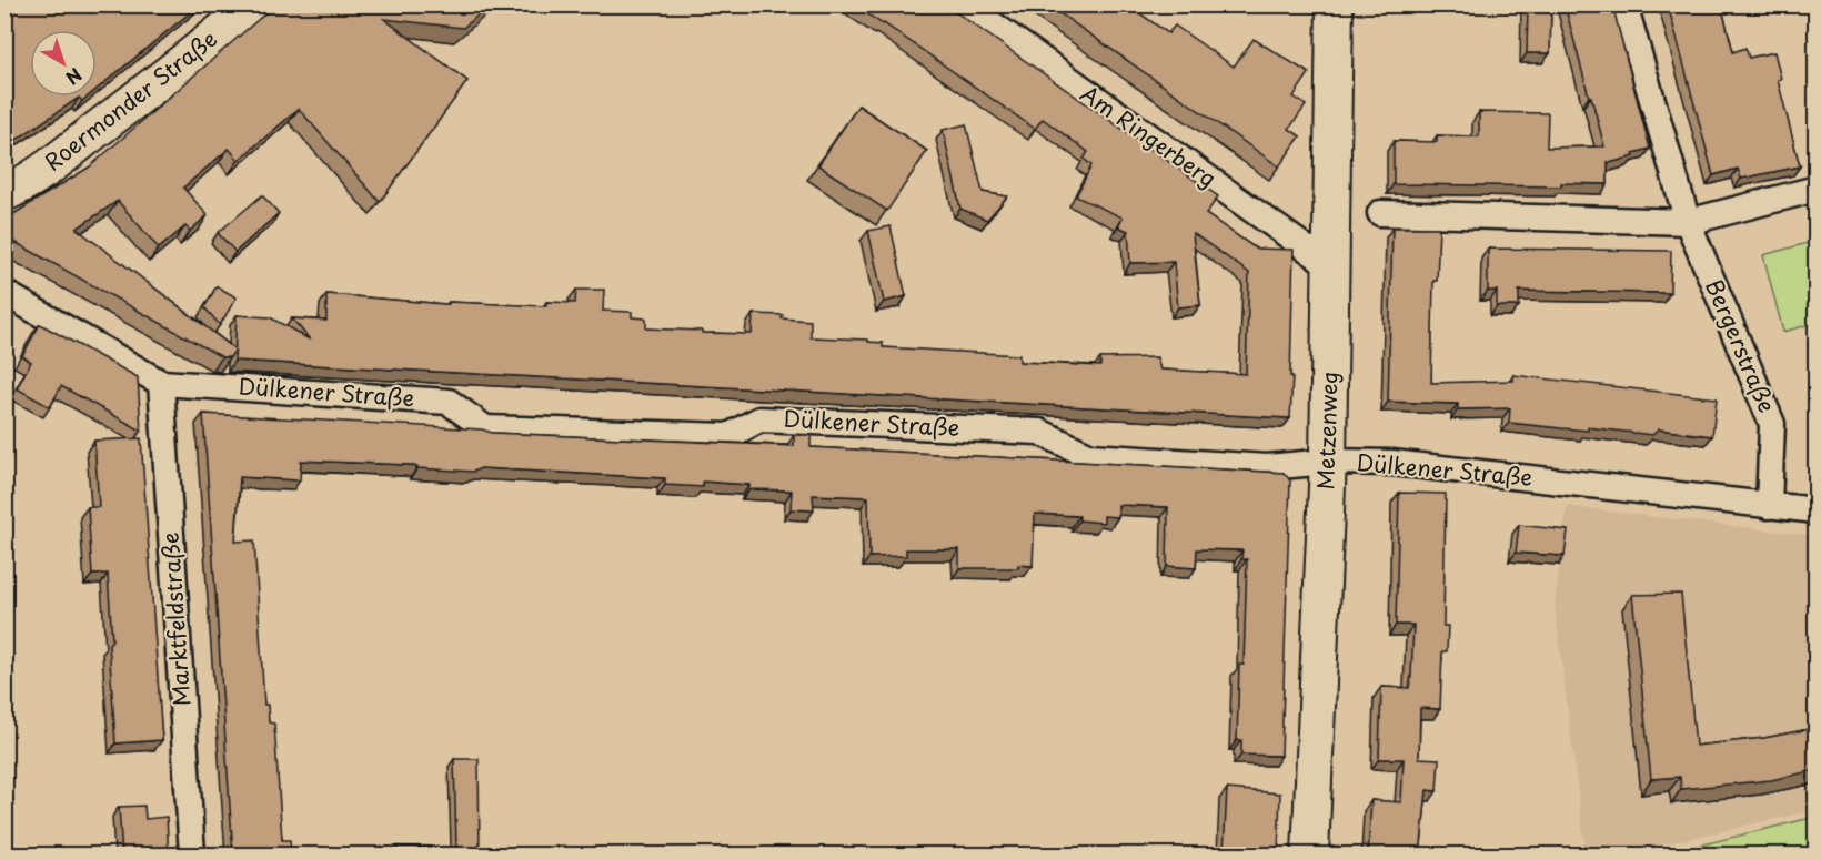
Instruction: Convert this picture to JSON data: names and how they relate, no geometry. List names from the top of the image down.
{
  "streets": {
    "main road": ["Roermonder Straße", "Metzenweg"],
    "street": [
      "Am Ringerberg",
      "Bergerstraße",
      "Dülkener Straße",
      "Marktfeldstraße"
    ]
  },
  "crossings": [
    ["Am Ringerberg", "Metzenweg"],
    ["Bergerstraße", "Dülkener Straße"],
    ["Dülkener Straße", "Metzenweg"],
    ["Dülkener Straße", "Marktfeldstraße"]
  ],
  "north": "bottom right"
}
